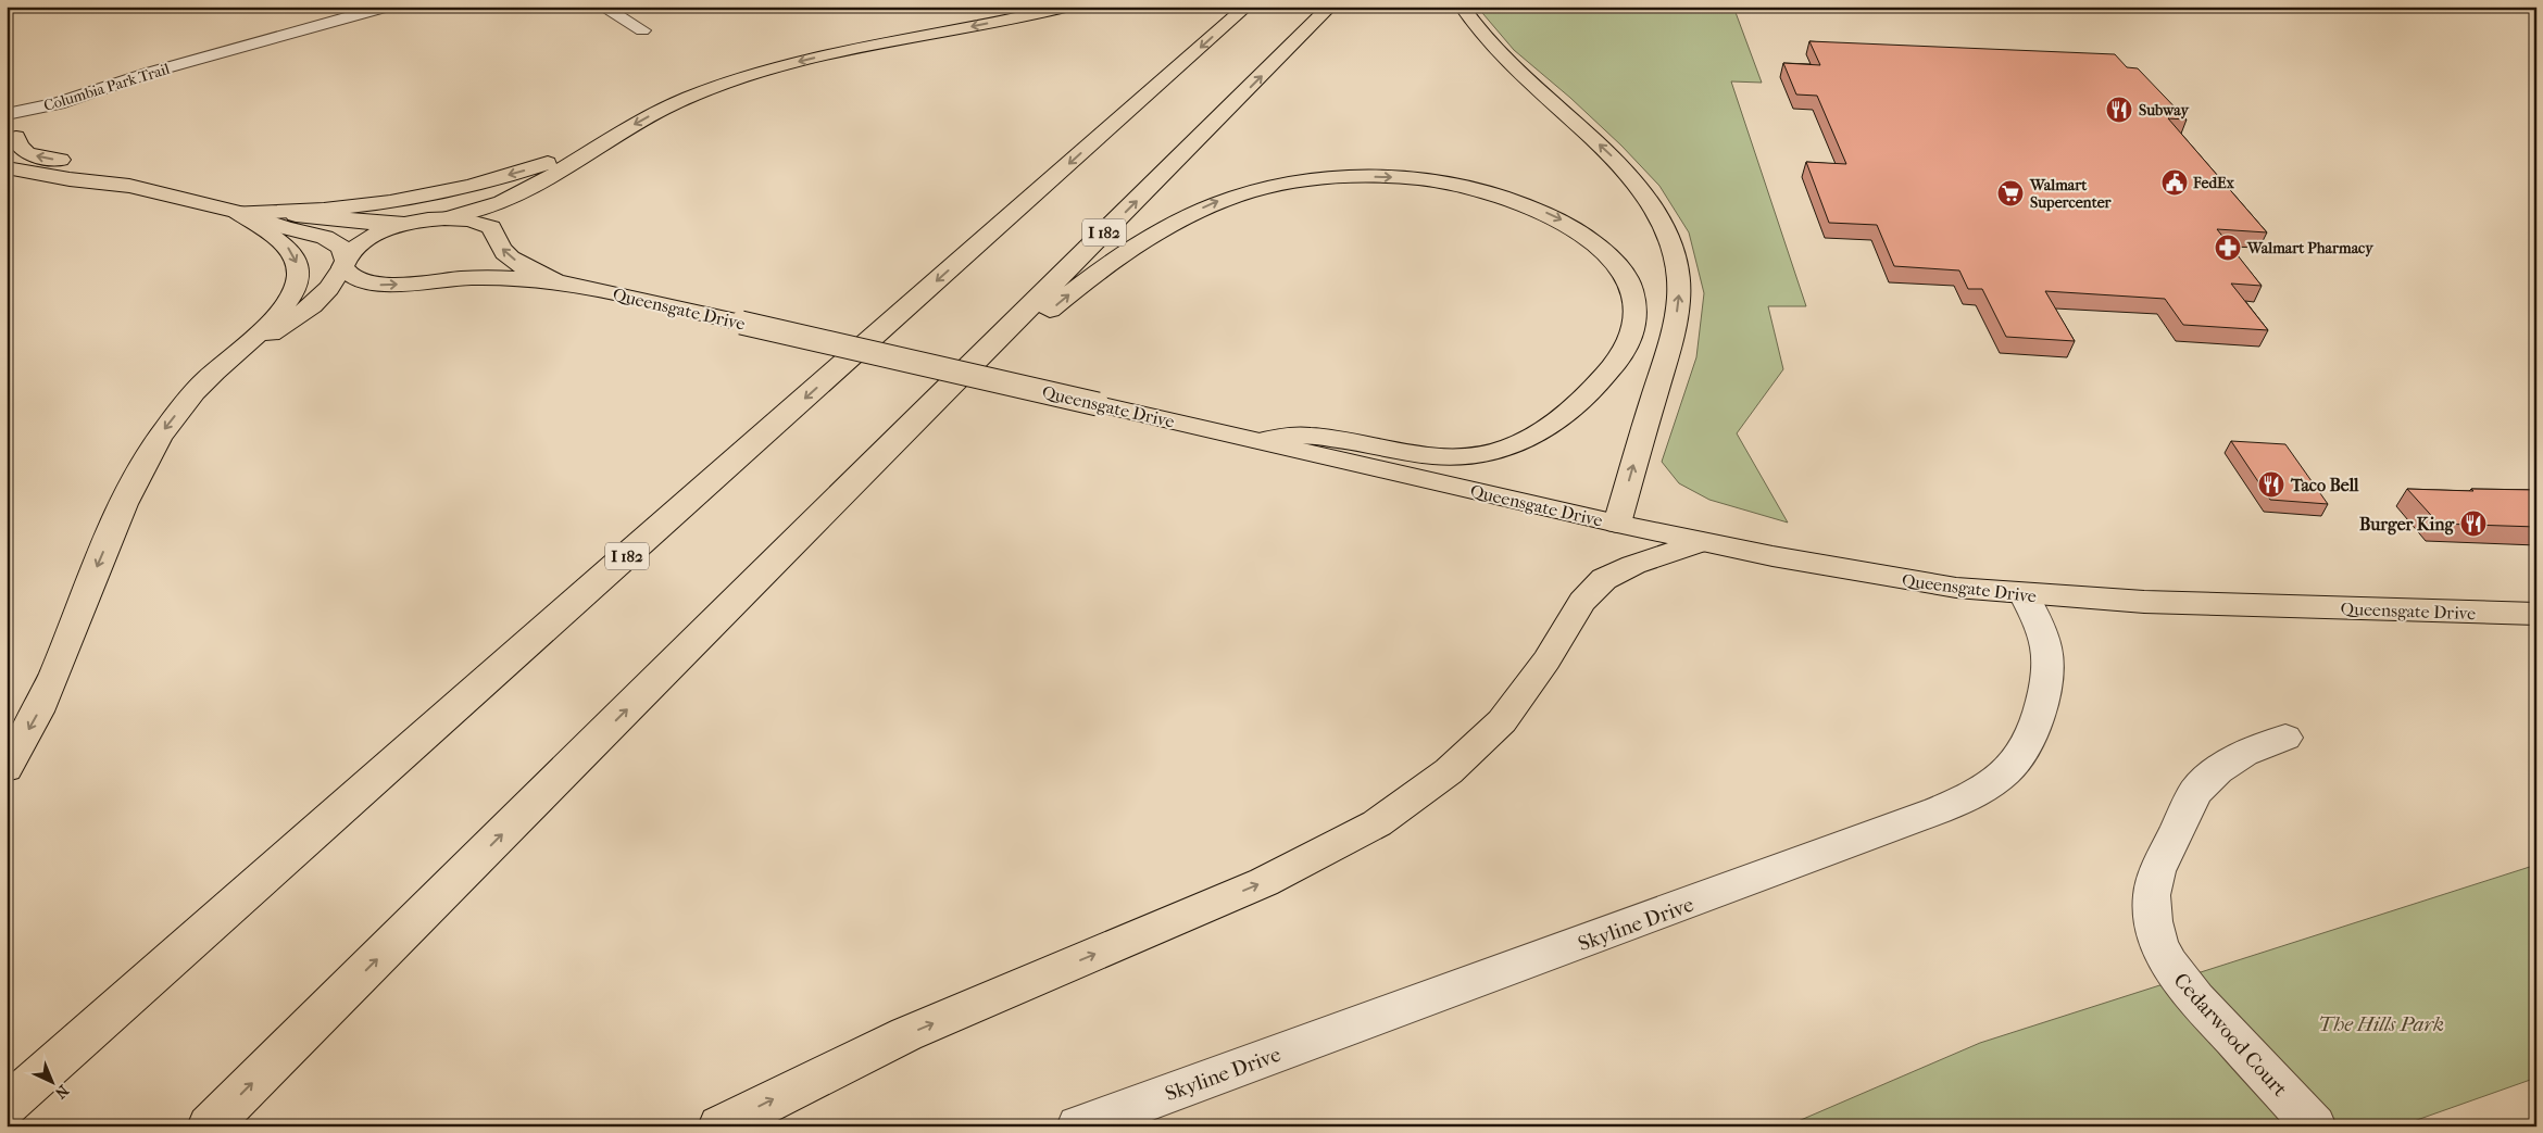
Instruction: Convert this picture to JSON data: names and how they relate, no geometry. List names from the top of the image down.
{
  "streets": {
    "main road": ["I 182", "Queensgate Drive"],
    "street": ["Columbia Park Trail", "Skyline Drive", "Cedarwood Court"]
  },
  "crossings": [
    ["Queensgate Drive", "Skyline Drive"]
  ],
  "parks": ["The Hills Park"],
  "places": {
    "restaurant": ["Subway", "Taco Bell", "Burger King"],
    "public building": ["FedEx"],
    "supermarket": ["Walmart Supercenter"],
    "pharmacy": ["Walmart Pharmacy"]
  },
  "north": "bottom right"
}
